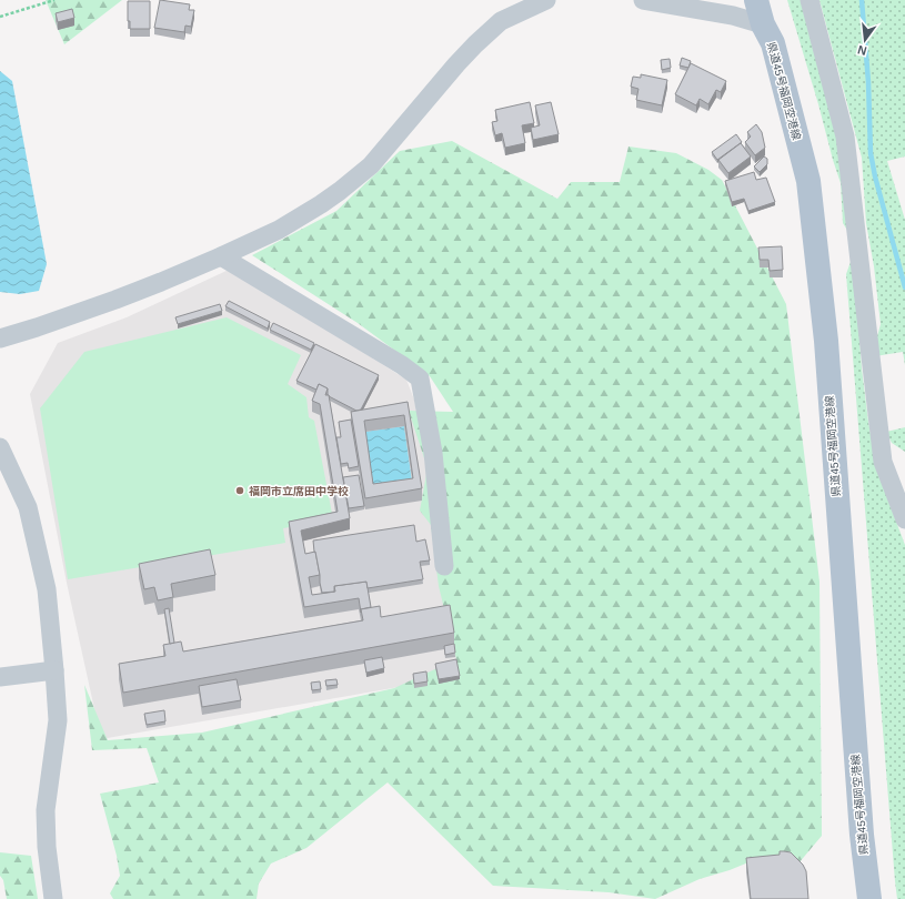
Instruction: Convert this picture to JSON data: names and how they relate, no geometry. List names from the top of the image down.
{
  "streets": {
    "main road": ["県道45号福岡空港線"]
  },
  "places": ["福岡市立席田中学校"],
  "north": "bottom"
}
